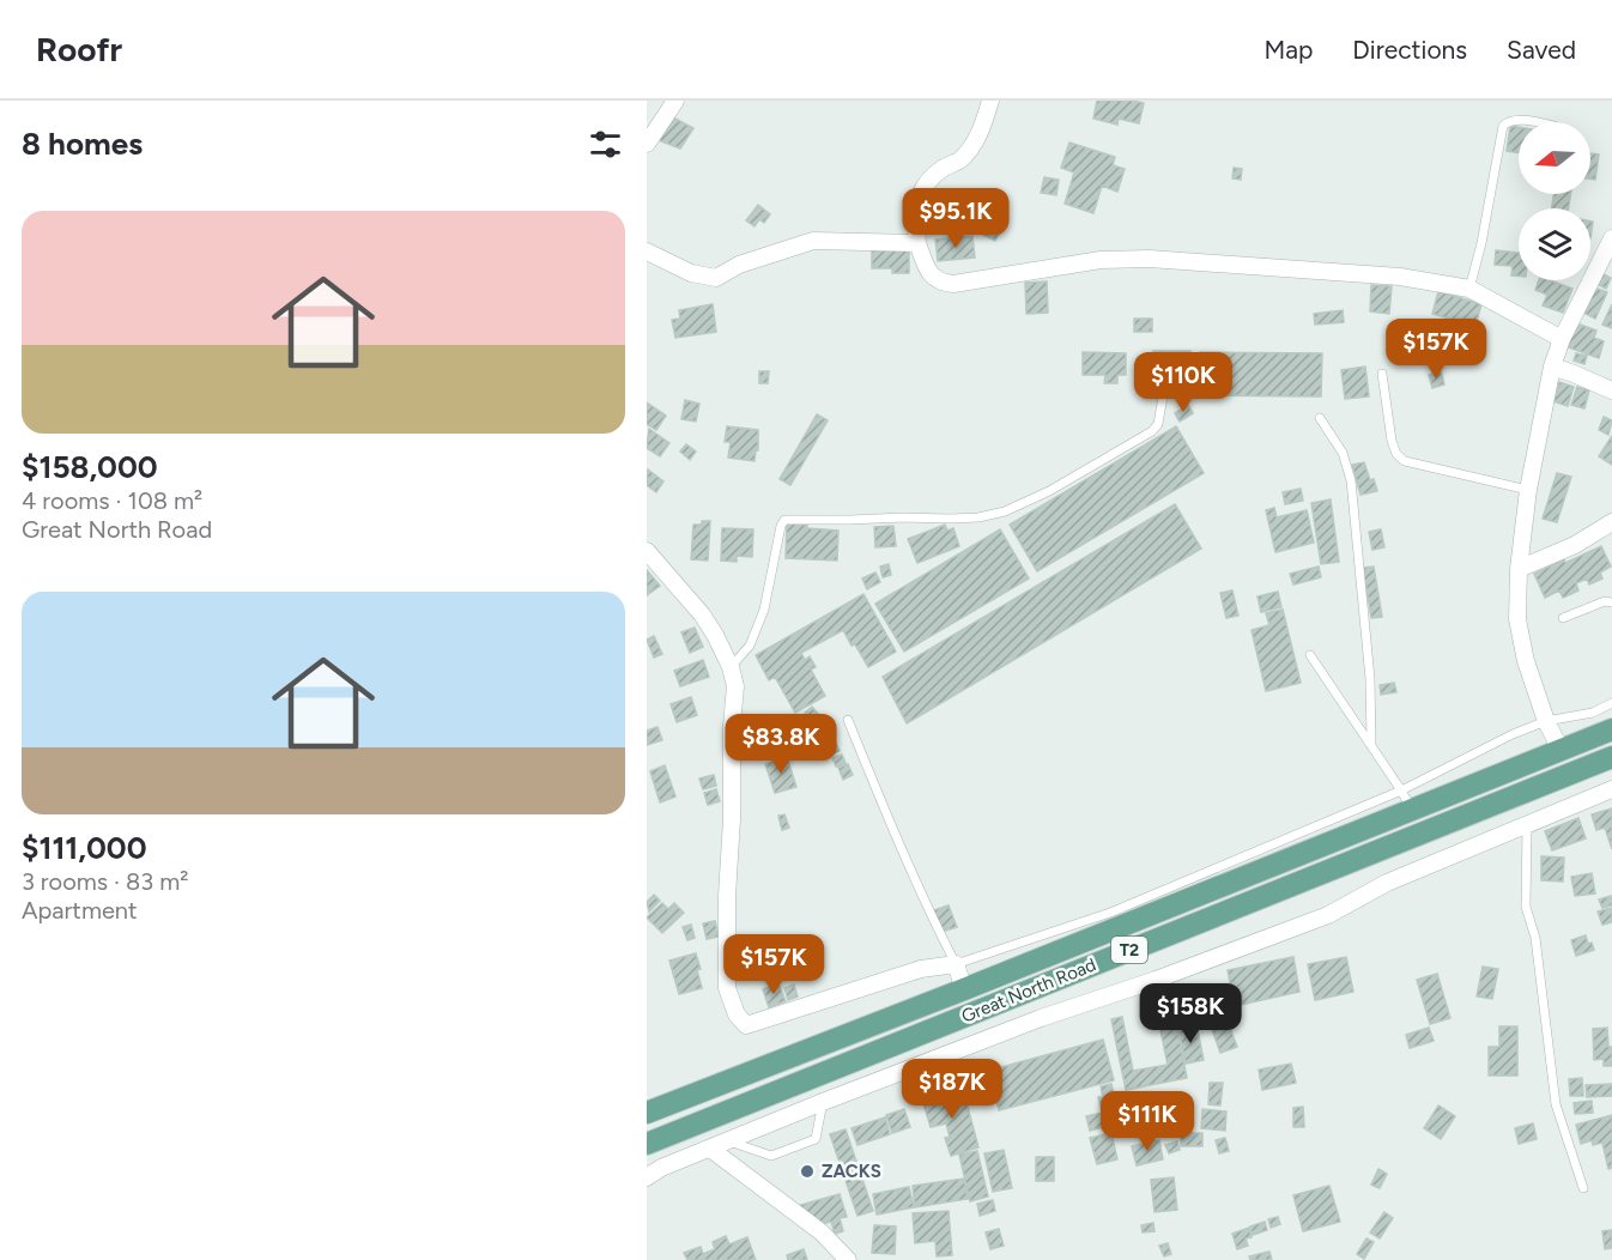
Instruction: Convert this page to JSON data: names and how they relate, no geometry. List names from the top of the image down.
{
  "streets": {
    "main road": ["T2", "Great North Road"]
  },
  "places": ["ZACKS"],
  "north": "left",
  "page": {
    "header": "Roofr",
    "nav": ["Map", "Directions", "Saved"],
    "heading": "8 homes",
    "list": [
      {
        "name": "$158,000",
        "note": "4 rooms · 108 m² · Great North Road"
      },
      {
        "name": "$111,000",
        "note": "3 rooms · 83 m² · Apartment"
      }
    ],
    "price": [
      "$95.1K",
      "$157K",
      "$110K",
      "$83.8K",
      "$157K",
      "$158K",
      "$187K",
      "$111K"
    ]
  }
}
